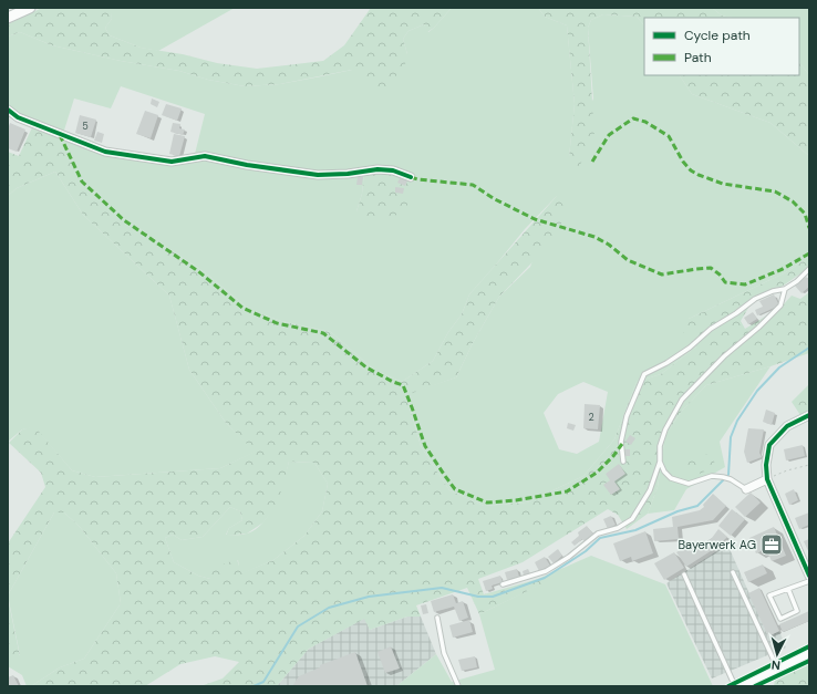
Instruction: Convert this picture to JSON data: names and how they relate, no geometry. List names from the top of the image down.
{
  "places": {
    "office": ["Bayerwerk AG"]
  },
  "house_numbers": ["5", "2"],
  "legend": ["Cycle path", "Path"],
  "north": "bottom"
}
